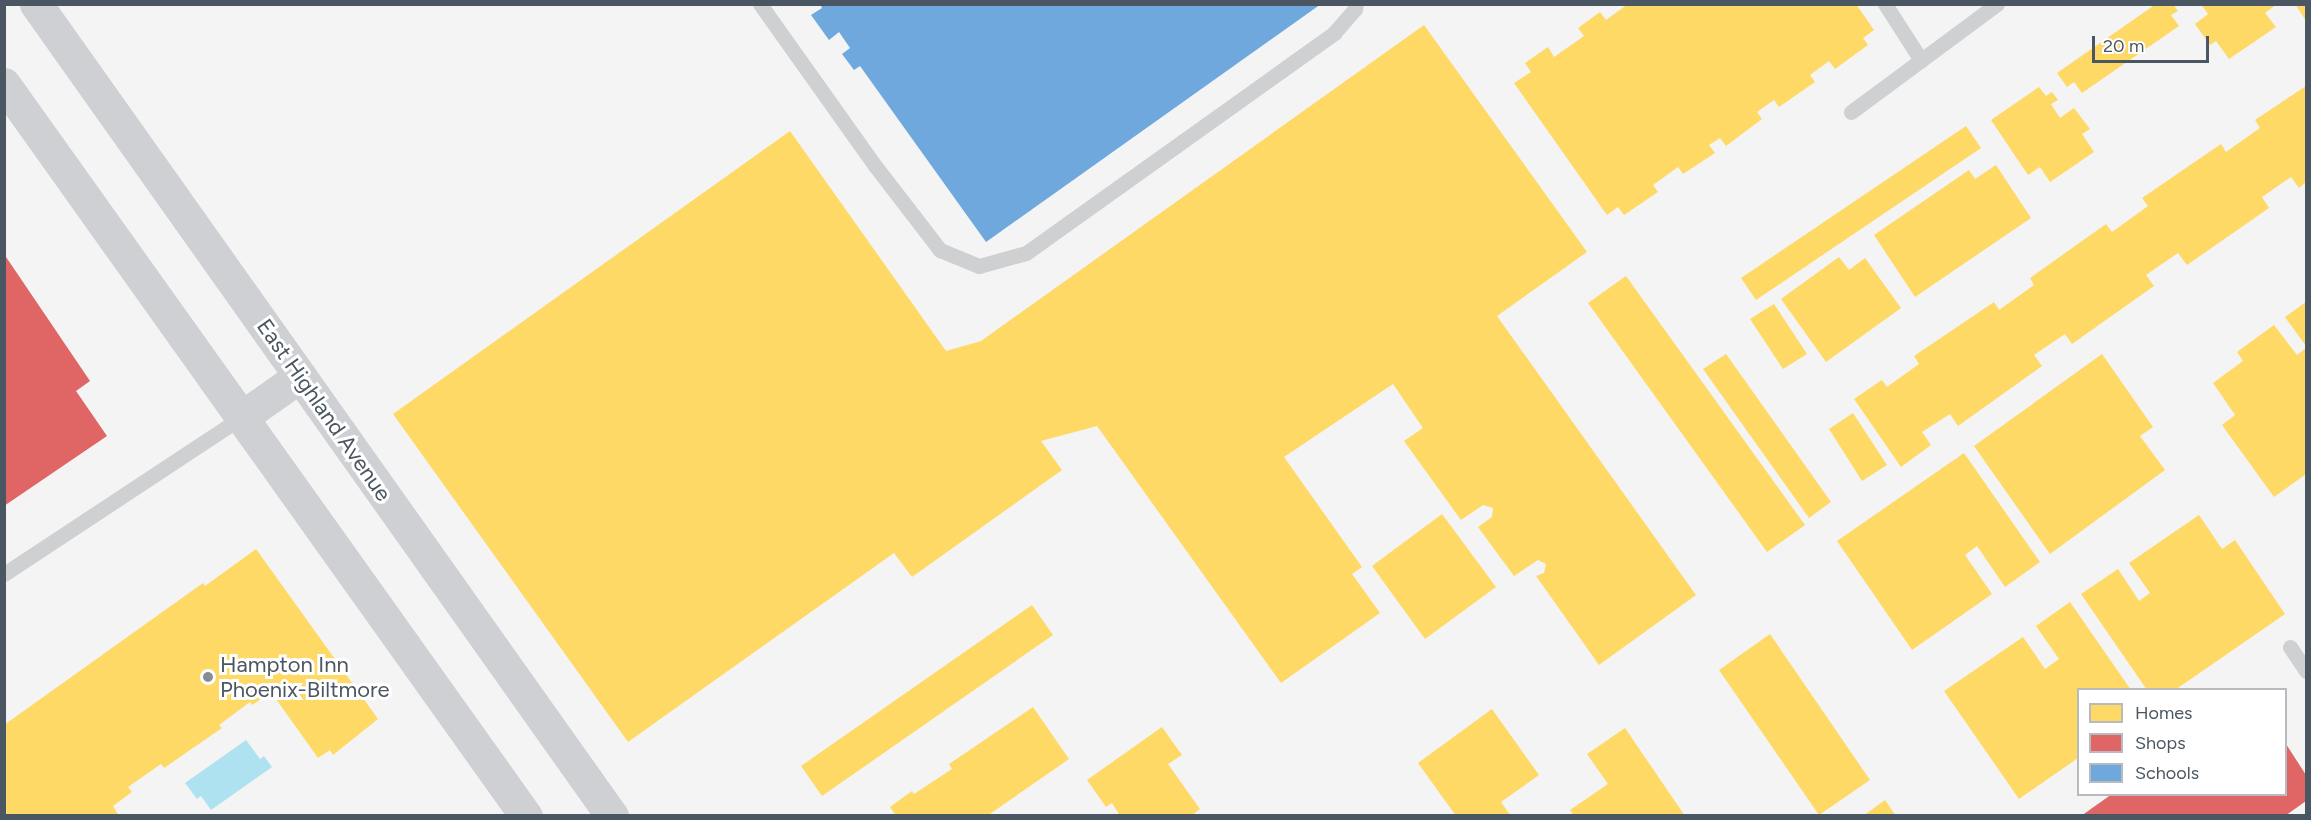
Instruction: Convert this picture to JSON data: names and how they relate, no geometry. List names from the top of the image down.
{
  "streets": {
    "main road": ["East Highland Avenue"]
  },
  "places": ["Hampton Inn Phoenix-Biltmore"],
  "legend": ["Homes", "Shops", "Schools"],
  "scale_bar": "20 m"
}
